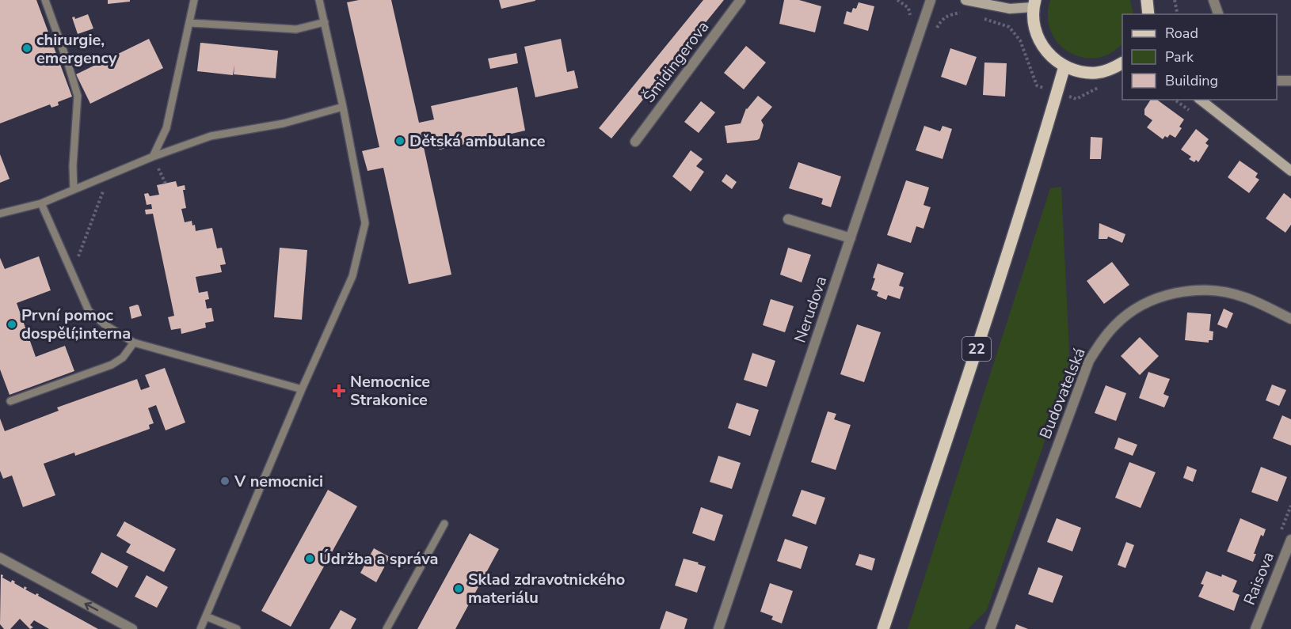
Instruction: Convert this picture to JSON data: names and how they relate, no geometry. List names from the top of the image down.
{
  "streets": {
    "main road": ["22"],
    "street": [
      "Šmidingerova",
      "Nerudova",
      "Budovatelská",
      "Raisova"
    ]
  },
  "places": {
    "other": [
      "chirurgie, emergency",
      "Dětská ambulance",
      "První pomoc dospělí;interna",
      "V nemocnici",
      "Údržba a správa",
      "Sklad zdravotnického materiálu"
    ],
    "health": ["Nemocnice Strakonice"]
  },
  "legend": ["Road", "Park", "Building"]
}
